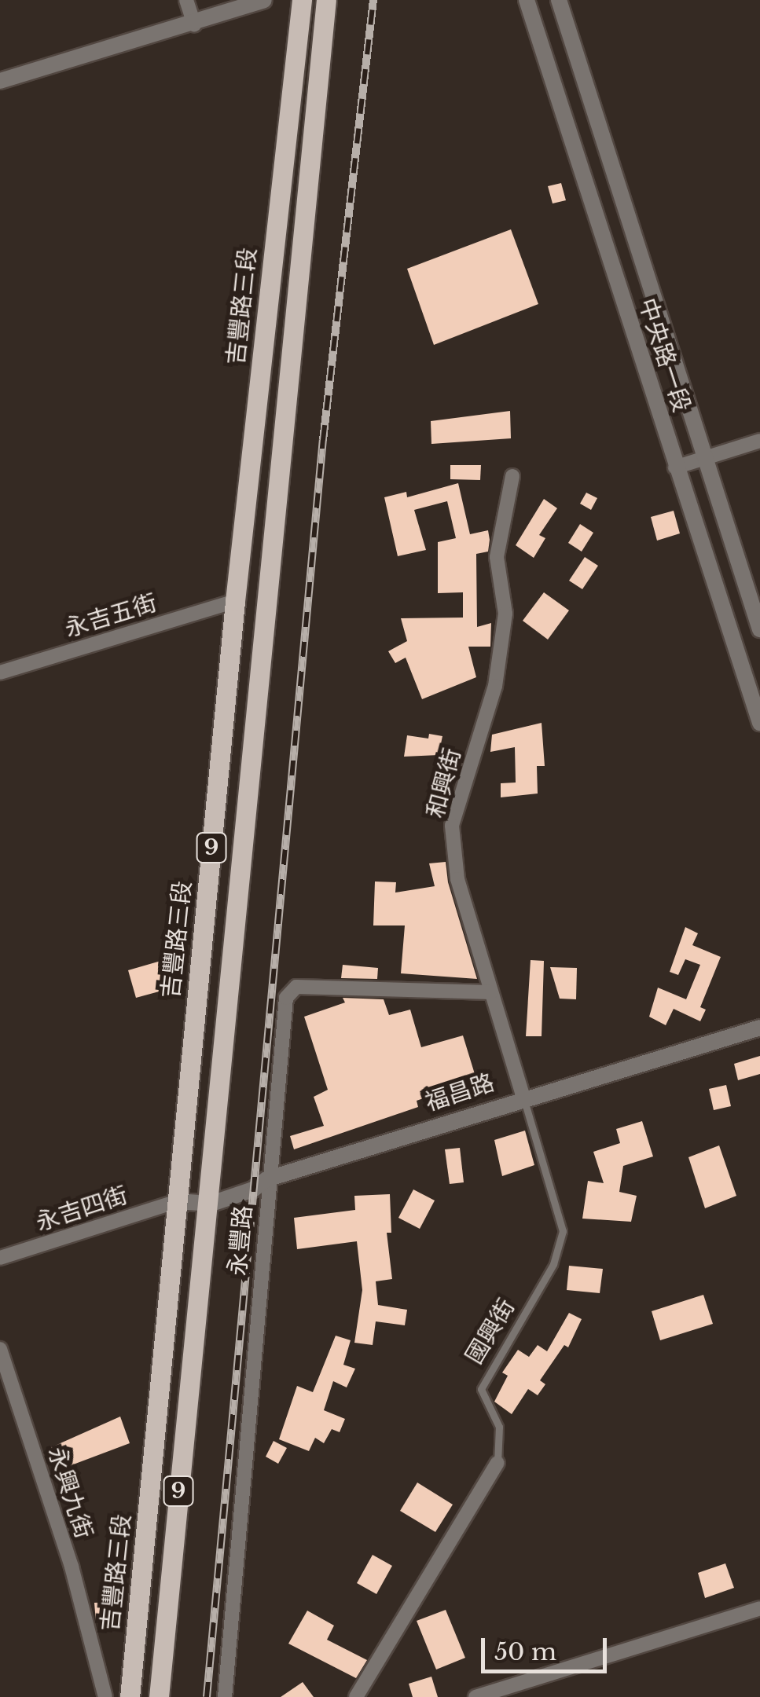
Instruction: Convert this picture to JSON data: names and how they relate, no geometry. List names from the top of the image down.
{
  "streets": {
    "main road": ["吉豐路三段", "9"],
    "street": [
      "中央路一段",
      "永吉五街",
      "和興街",
      "福昌路",
      "永吉四街",
      "永豐路",
      "國興街",
      "永興九街"
    ]
  },
  "crossings": [
    ["吉豐路三段", "永吉五街"],
    ["吉豐路三段", "福昌路"],
    ["吉豐路三段", "永吉四街"],
    ["和興街", "福昌路"],
    ["和興街", "永豐路"],
    ["和興街", "國興街"],
    ["9", "福昌路"],
    ["福昌路", "永吉四街"],
    ["福昌路", "永豐路"],
    ["福昌路", "國興街"]
  ],
  "scale_bar": "50 m"
}
